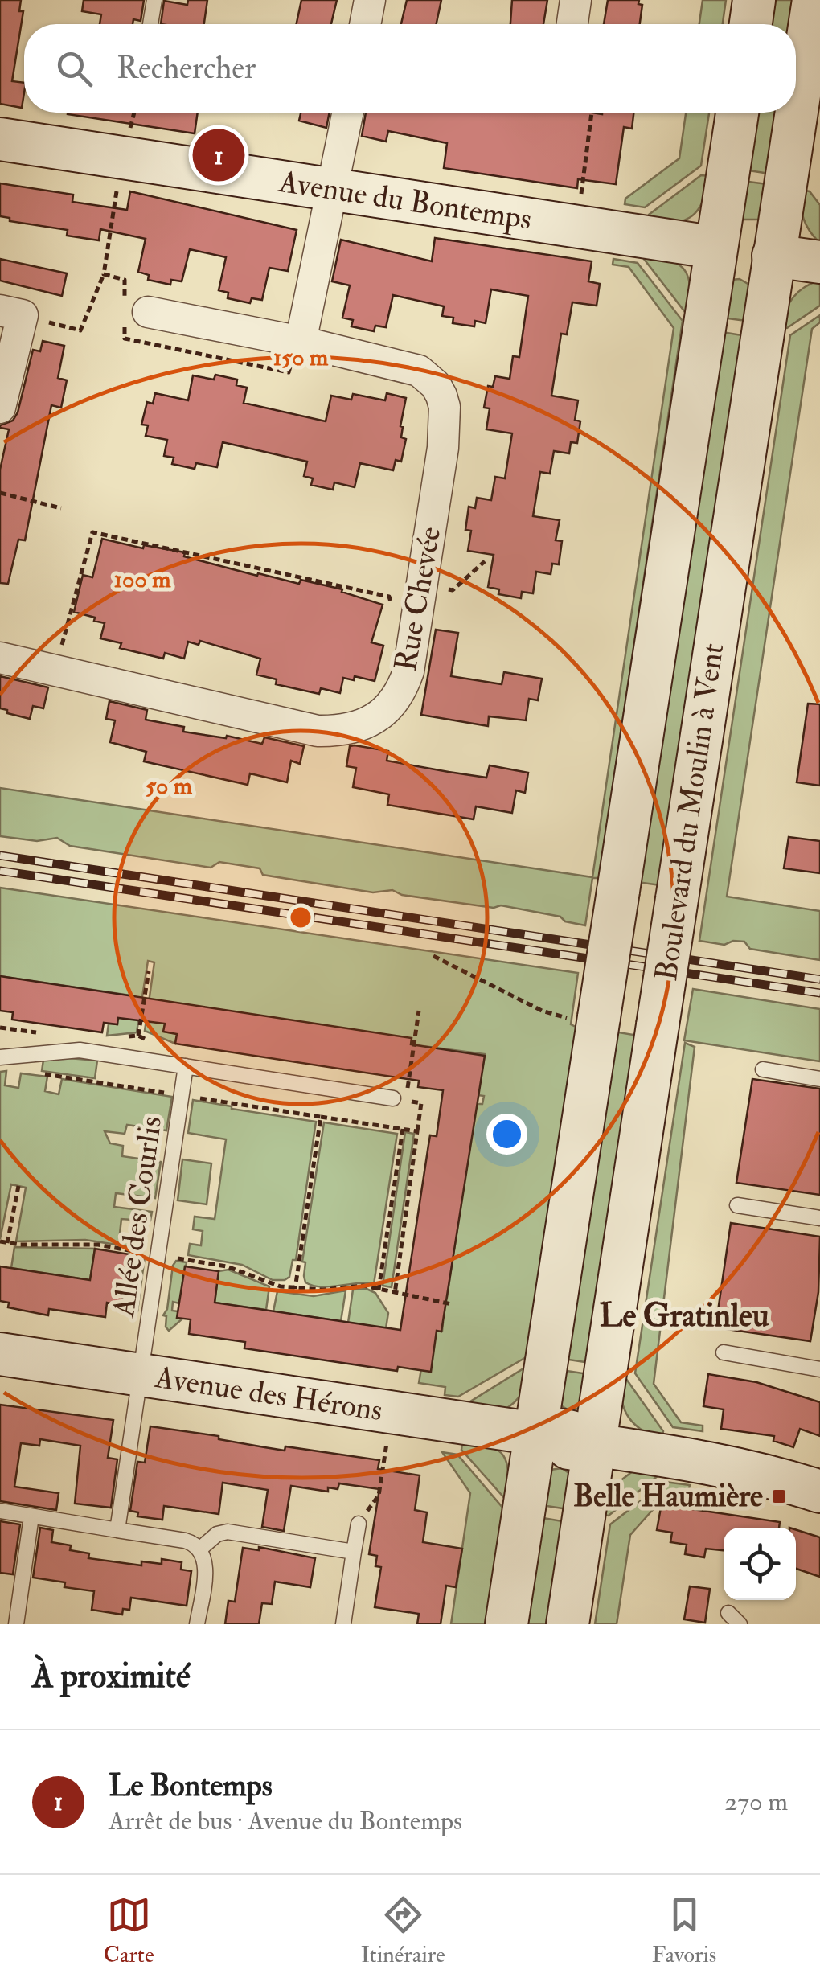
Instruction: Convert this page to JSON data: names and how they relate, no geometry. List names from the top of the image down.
{
  "streets": {
    "main road": ["Avenue du Bontemps", "Boulevard du Moulin à Vent", "Avenue des Hérons"],
    "street": ["Rue Chevée"],
    "lane": ["Allée des Courlis"]
  },
  "crossings": [
    ["Avenue du Bontemps", "Boulevard du Moulin à Vent"],
    ["Boulevard du Moulin à Vent", "Avenue des Hérons"],
    ["Allée des Courlis", "Avenue des Hérons"]
  ],
  "districts": ["Le Gratinleu"],
  "places": {
    "transit": ["Belle Haumière"]
  },
  "page": {
    "search": "Rechercher",
    "pins": "1",
    "heading": "À proximité",
    "list": [
      {
        "mark": "1",
        "name": "Le Bontemps",
        "note": "Arrêt de bus · Avenue du Bontemps",
        "value": "270 m"
      }
    ],
    "nav": ["Carte", "Itinéraire", "Favoris"]
  },
  "rings": ["150 m", "100 m", "50 m"]
}
